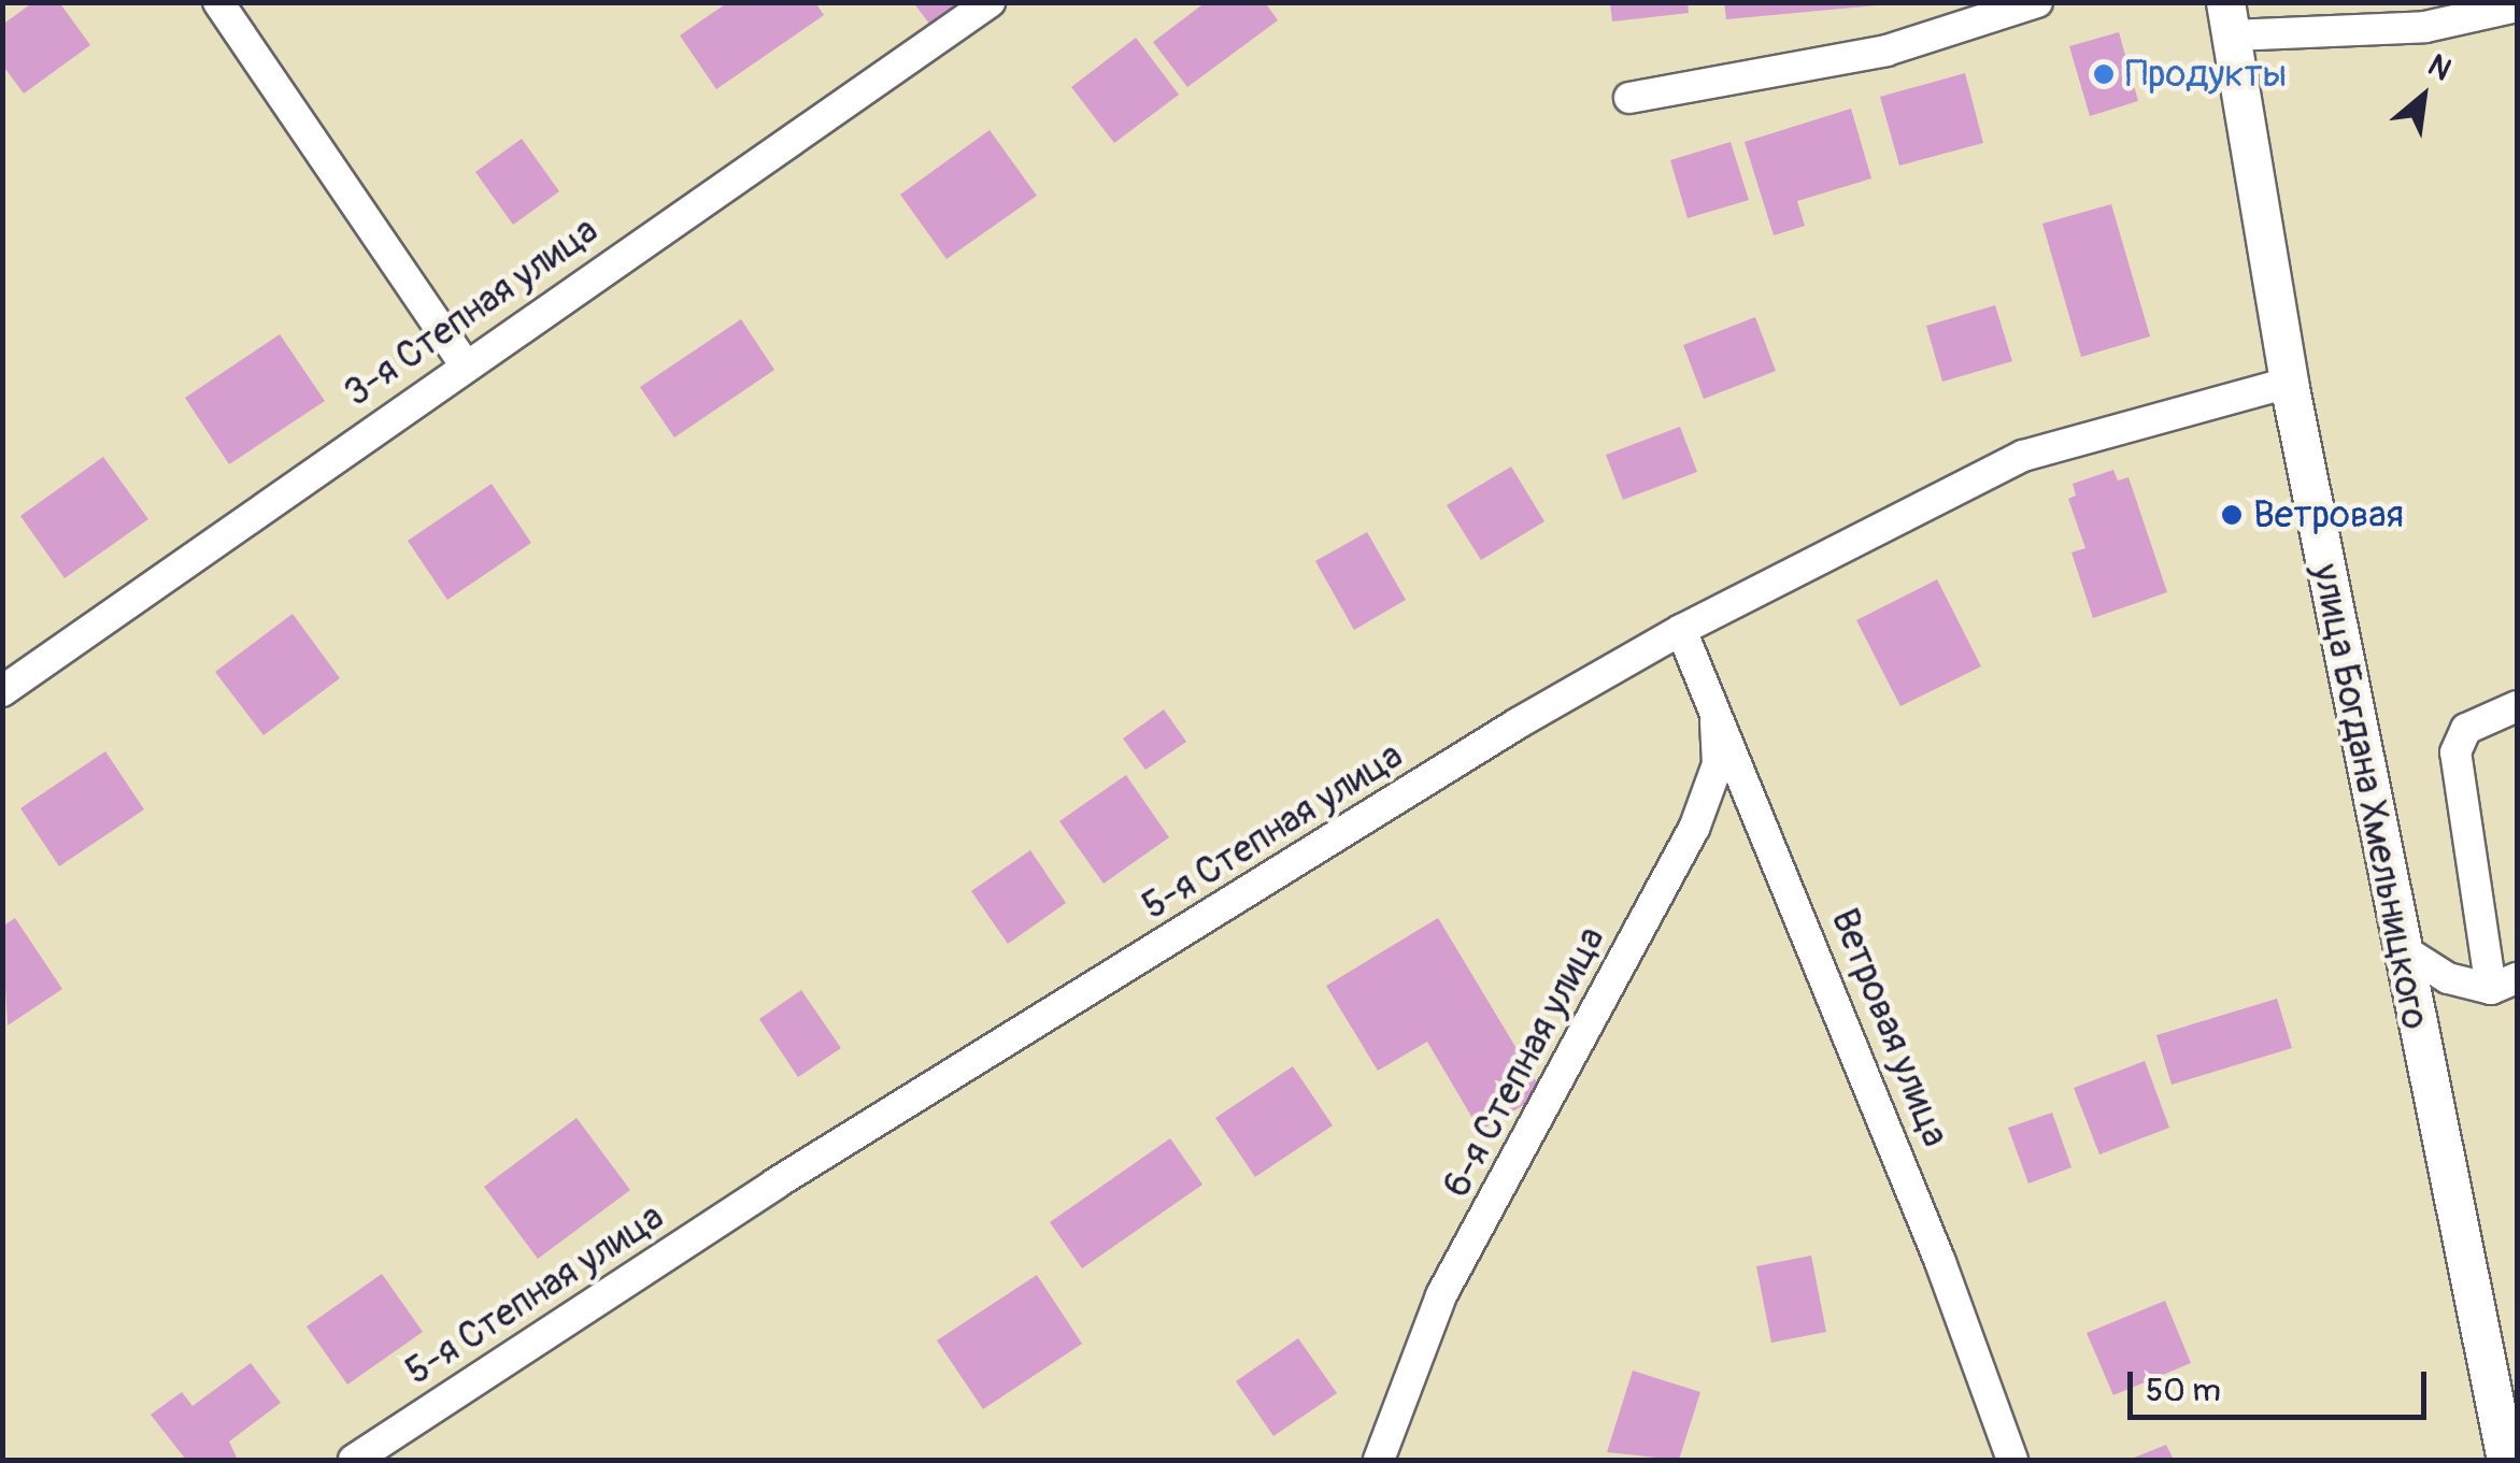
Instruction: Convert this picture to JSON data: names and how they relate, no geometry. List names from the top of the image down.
{
  "streets": {
    "street": [
      "3-я Степная улица",
      "улица Богдана Хмельницкого",
      "5-я Степная улица",
      "Ветровая улица",
      "6-я Степная улица"
    ]
  },
  "crossings": [
    ["улица Богдана Хмельницкого", "5-я Степная улица"],
    ["5-я Степная улица", "Ветровая улица"],
    ["Ветровая улица", "6-я Степная улица"]
  ],
  "places": ["Продукты", "Ветровая"],
  "scale_bar": "50 m",
  "north": "top right"
}
